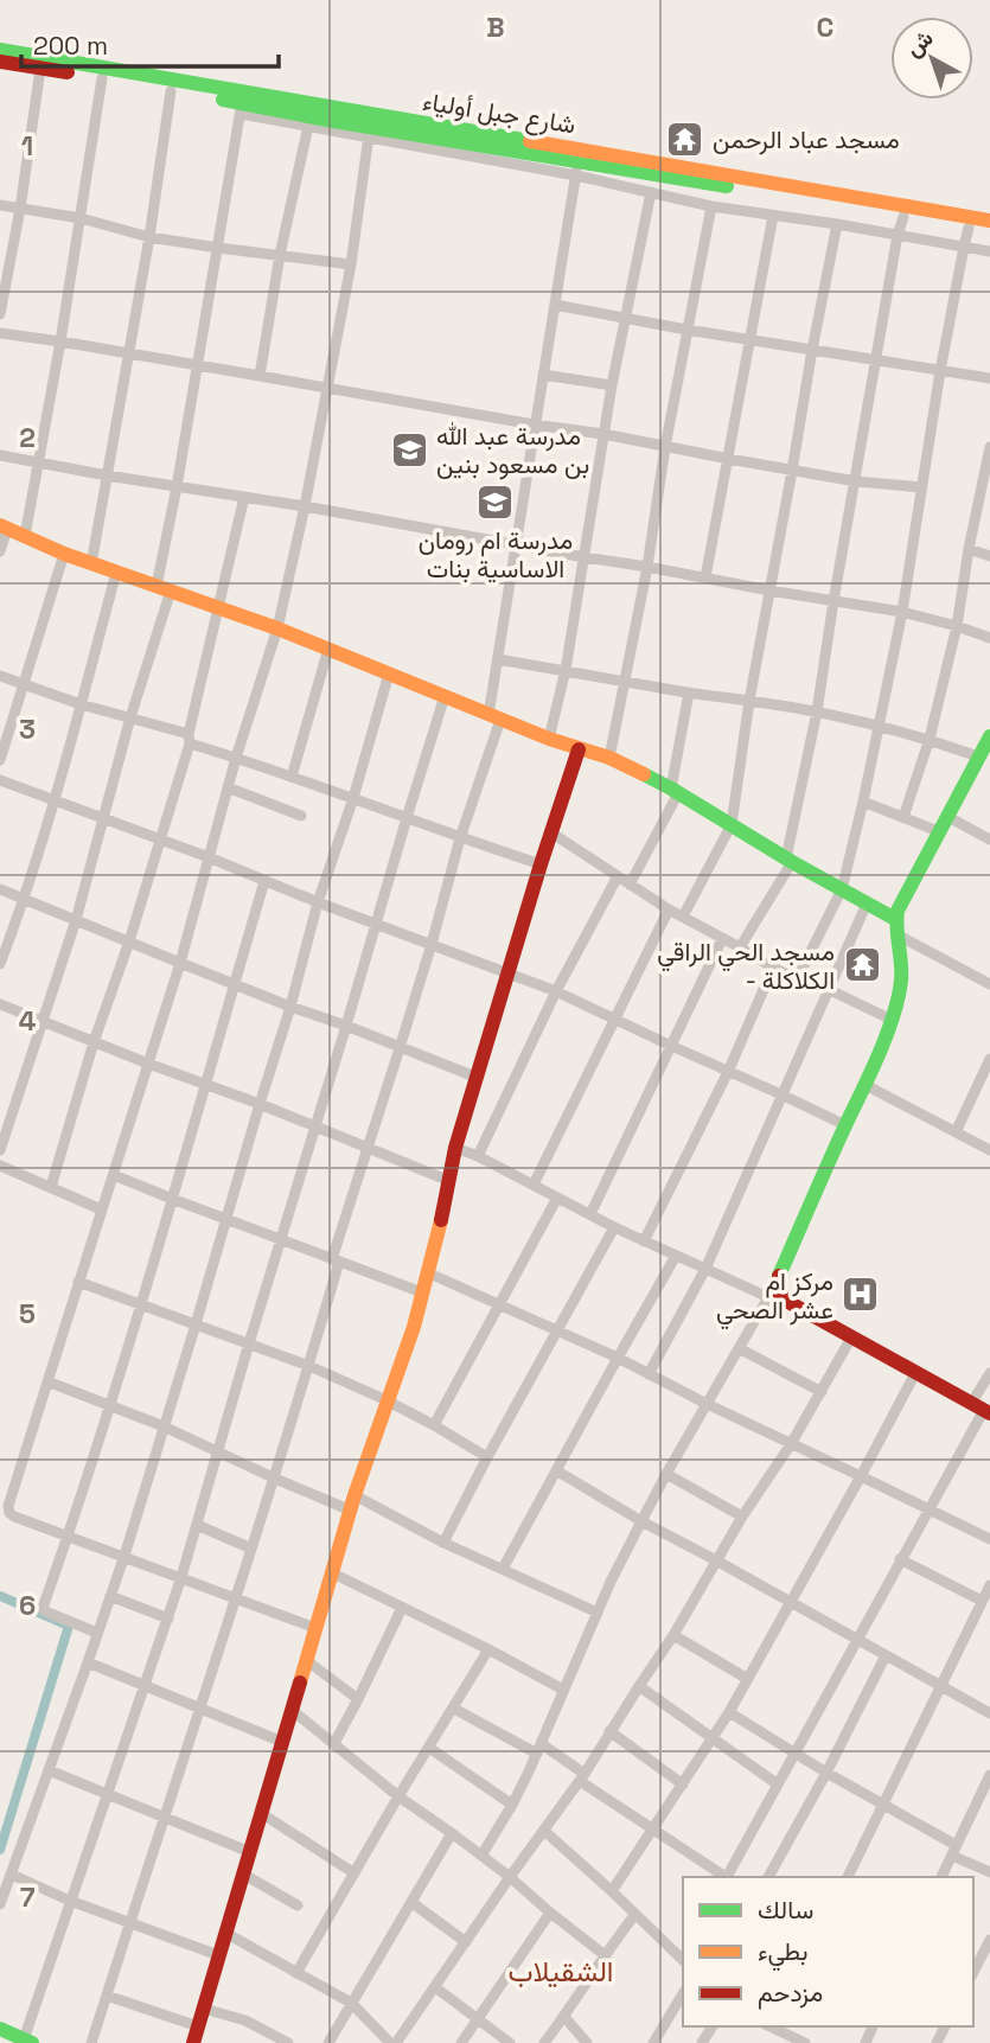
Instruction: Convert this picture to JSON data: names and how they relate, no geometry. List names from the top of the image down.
{
  "streets": {
    "street": ["شارع جبل أولياء"]
  },
  "districts": ["الشقيلاب"],
  "places": {
    "temple": ["مسجد عباد الرحمن", "مسجد الحي الراقي - الكلاكلة"],
    "school or university": ["مدرسة عبد الله بن مسعود بنين", "مدرسة ام رومان الاساسية بنات"],
    "hospital": ["مركز ام عشر الصحي"]
  },
  "legend": ["سالك", "بطيء", "مزدحم"],
  "scale_bar": "200 m",
  "north": "top left",
  "grid": {
    "columns": ["B", "C"],
    "rows": [
      "1",
      "2",
      "3",
      "4",
      "5",
      "6",
      "7"
    ]
  }
}
